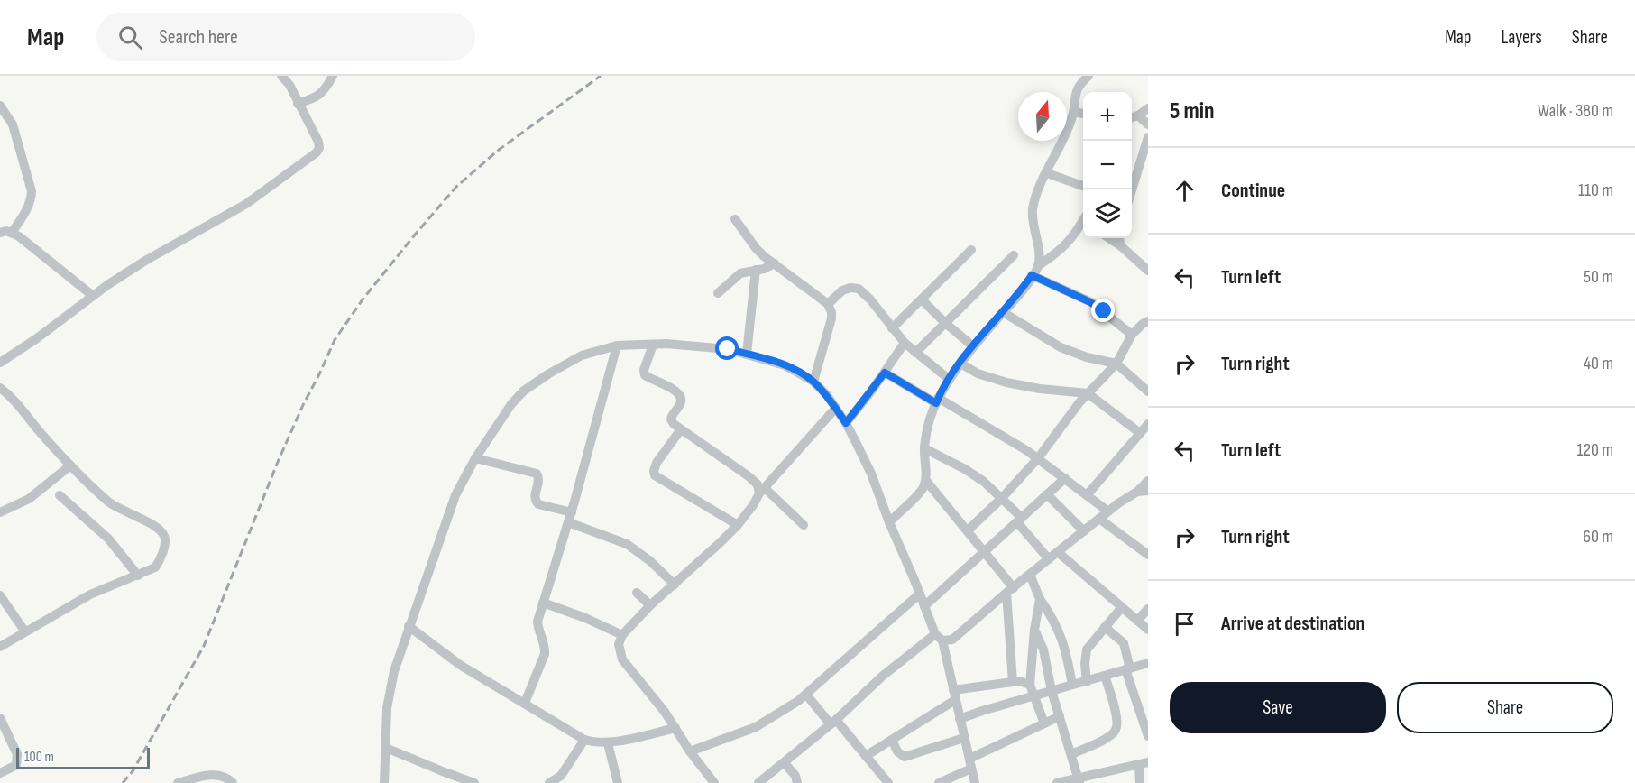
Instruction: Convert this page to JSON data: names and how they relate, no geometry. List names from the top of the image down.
{
  "scale_bar": "100 m",
  "north": "top",
  "page": {
    "header": "Map",
    "search": "Search here",
    "nav": ["Map", "Layers", "Share"],
    "heading": ["5 min", "Walk · 380 m"],
    "map_buttons": ["+", "−"],
    "list": [
      ["Continue", "110 m"],
      ["Turn left", "50 m"],
      ["Turn right", "40 m"],
      ["Turn left", "120 m"],
      ["Turn right", "60 m"],
      "Arrive at destination"
    ],
    "buttons": ["Save", "Share"],
    "scale": "100 m"
  }
}
